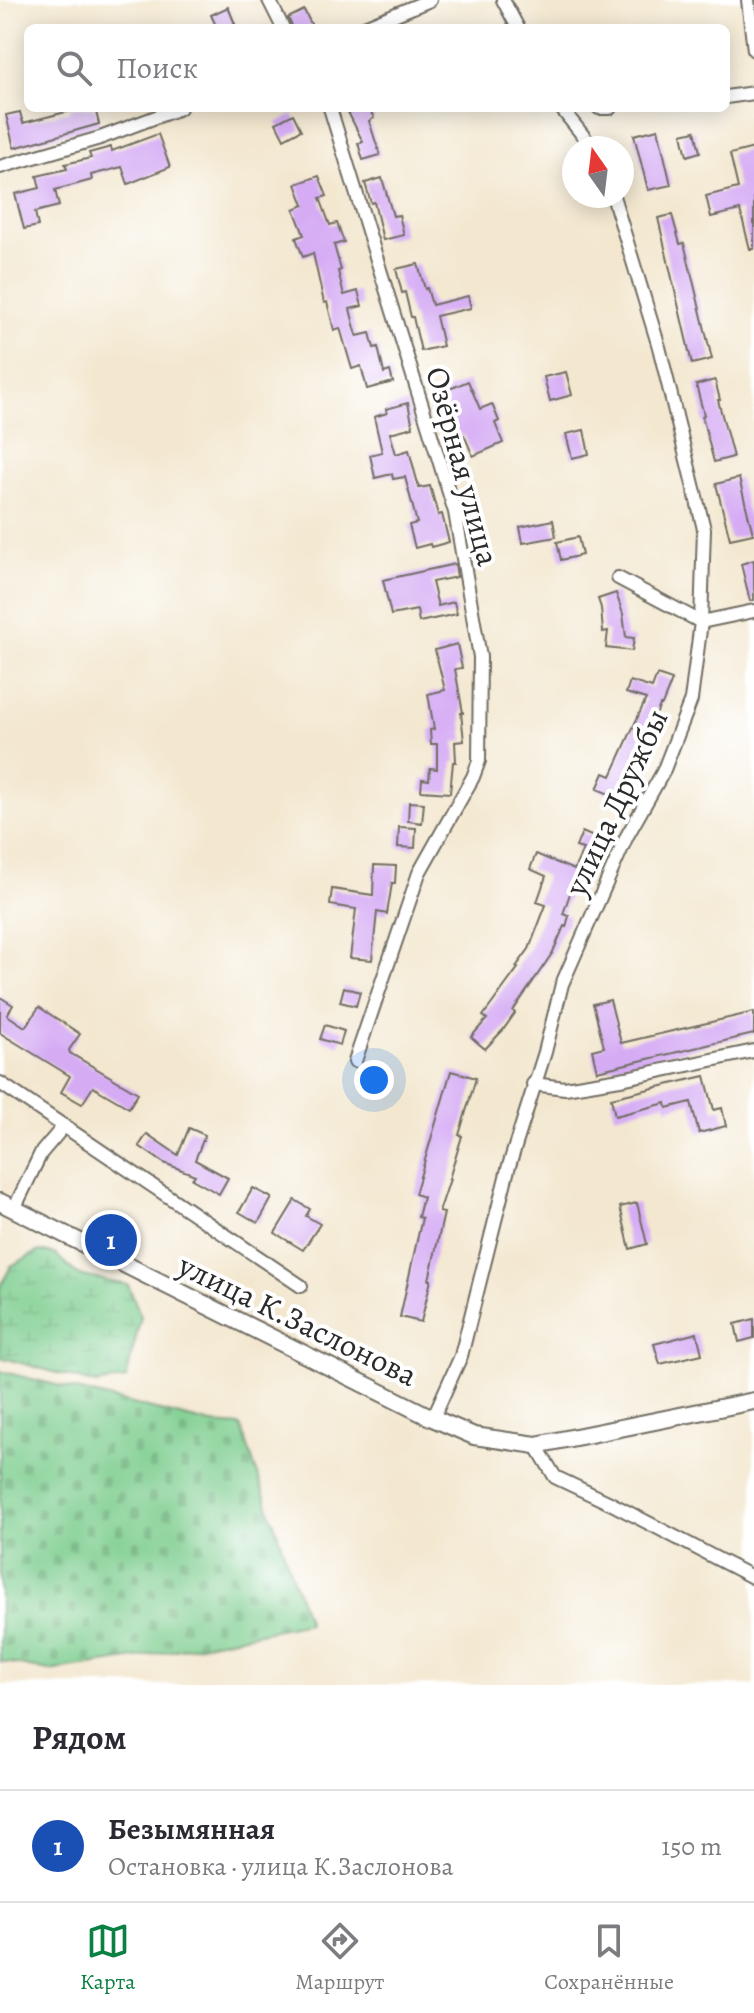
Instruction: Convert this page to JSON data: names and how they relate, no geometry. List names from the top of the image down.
{
  "streets": {
    "street": ["Озёрная улица", "улица Дружбы", "улица К.Заслонова"]
  },
  "crossings": [
    ["улица Дружбы", "улица К.Заслонова"]
  ],
  "north": "top",
  "page": {
    "search": "Поиск",
    "pins": "1",
    "heading": "Рядом",
    "list": [
      {
        "mark": "1",
        "name": "Безымянная",
        "note": "Остановка · улица К.Заслонова",
        "value": "150 m"
      }
    ],
    "nav": ["Карта", "Маршрут", "Сохранённые"]
  }
}
